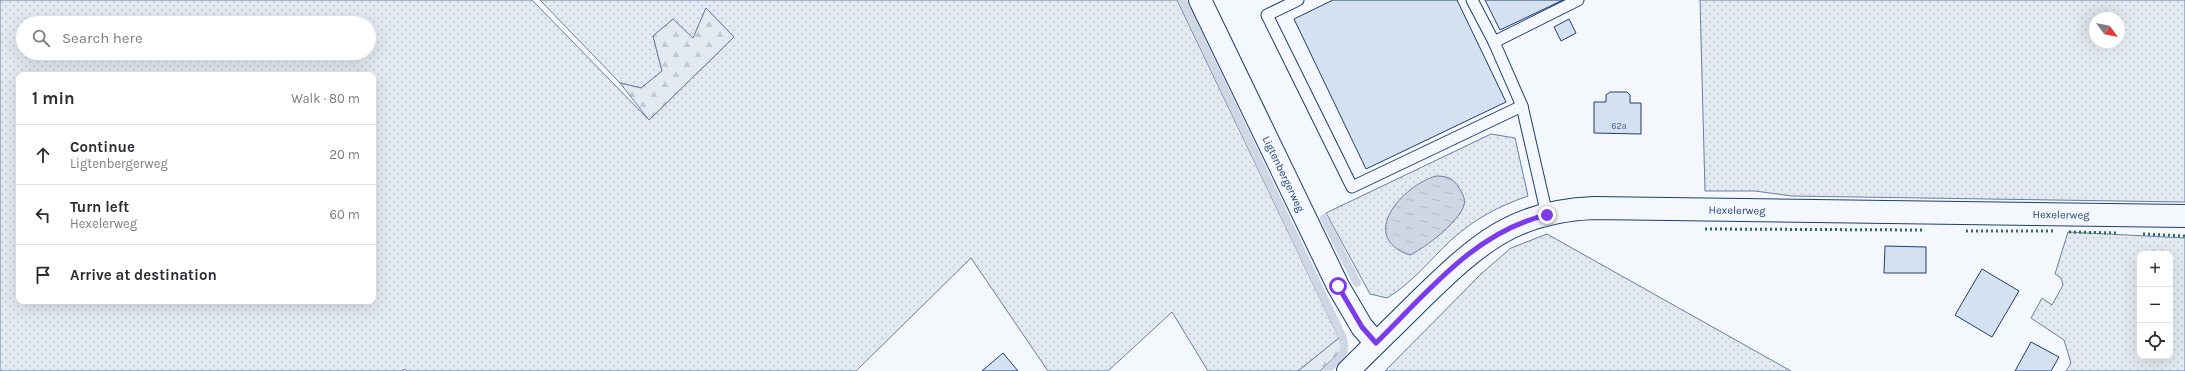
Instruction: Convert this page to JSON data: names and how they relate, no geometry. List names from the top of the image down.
{
  "streets": {
    "street": ["Ligtenbergerweg", "Hexelerweg"]
  },
  "crossings": [
    ["Ligtenbergerweg", "Hexelerweg"]
  ],
  "house_numbers": ["62a"],
  "north": "bottom right",
  "page": {
    "search": "Search here",
    "heading": ["1 min", "Walk · 80 m"],
    "list": [
      ["Continue", "Ligtenbergerweg", "20 m"],
      ["Turn left", "Hexelerweg", "60 m"],
      "Arrive at destination"
    ],
    "map_buttons": ["+", "−"]
  }
}
